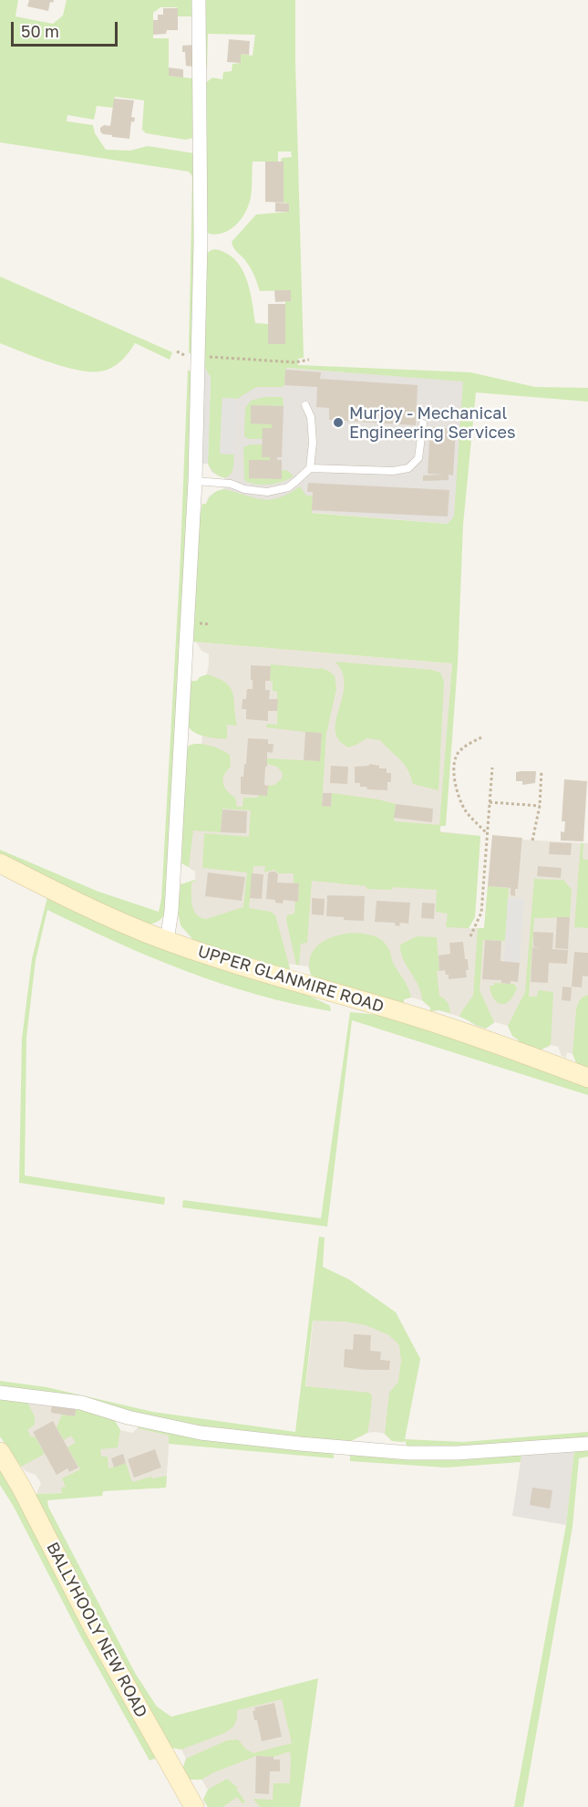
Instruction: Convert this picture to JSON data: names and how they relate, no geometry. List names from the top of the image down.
{
  "streets": {
    "main road": ["UPPER GLANMIRE ROAD", "BALLYHOOLY NEW ROAD"]
  },
  "places": ["Murjoy - Mechanical Engineering Services"],
  "scale_bar": "50 m"
}
